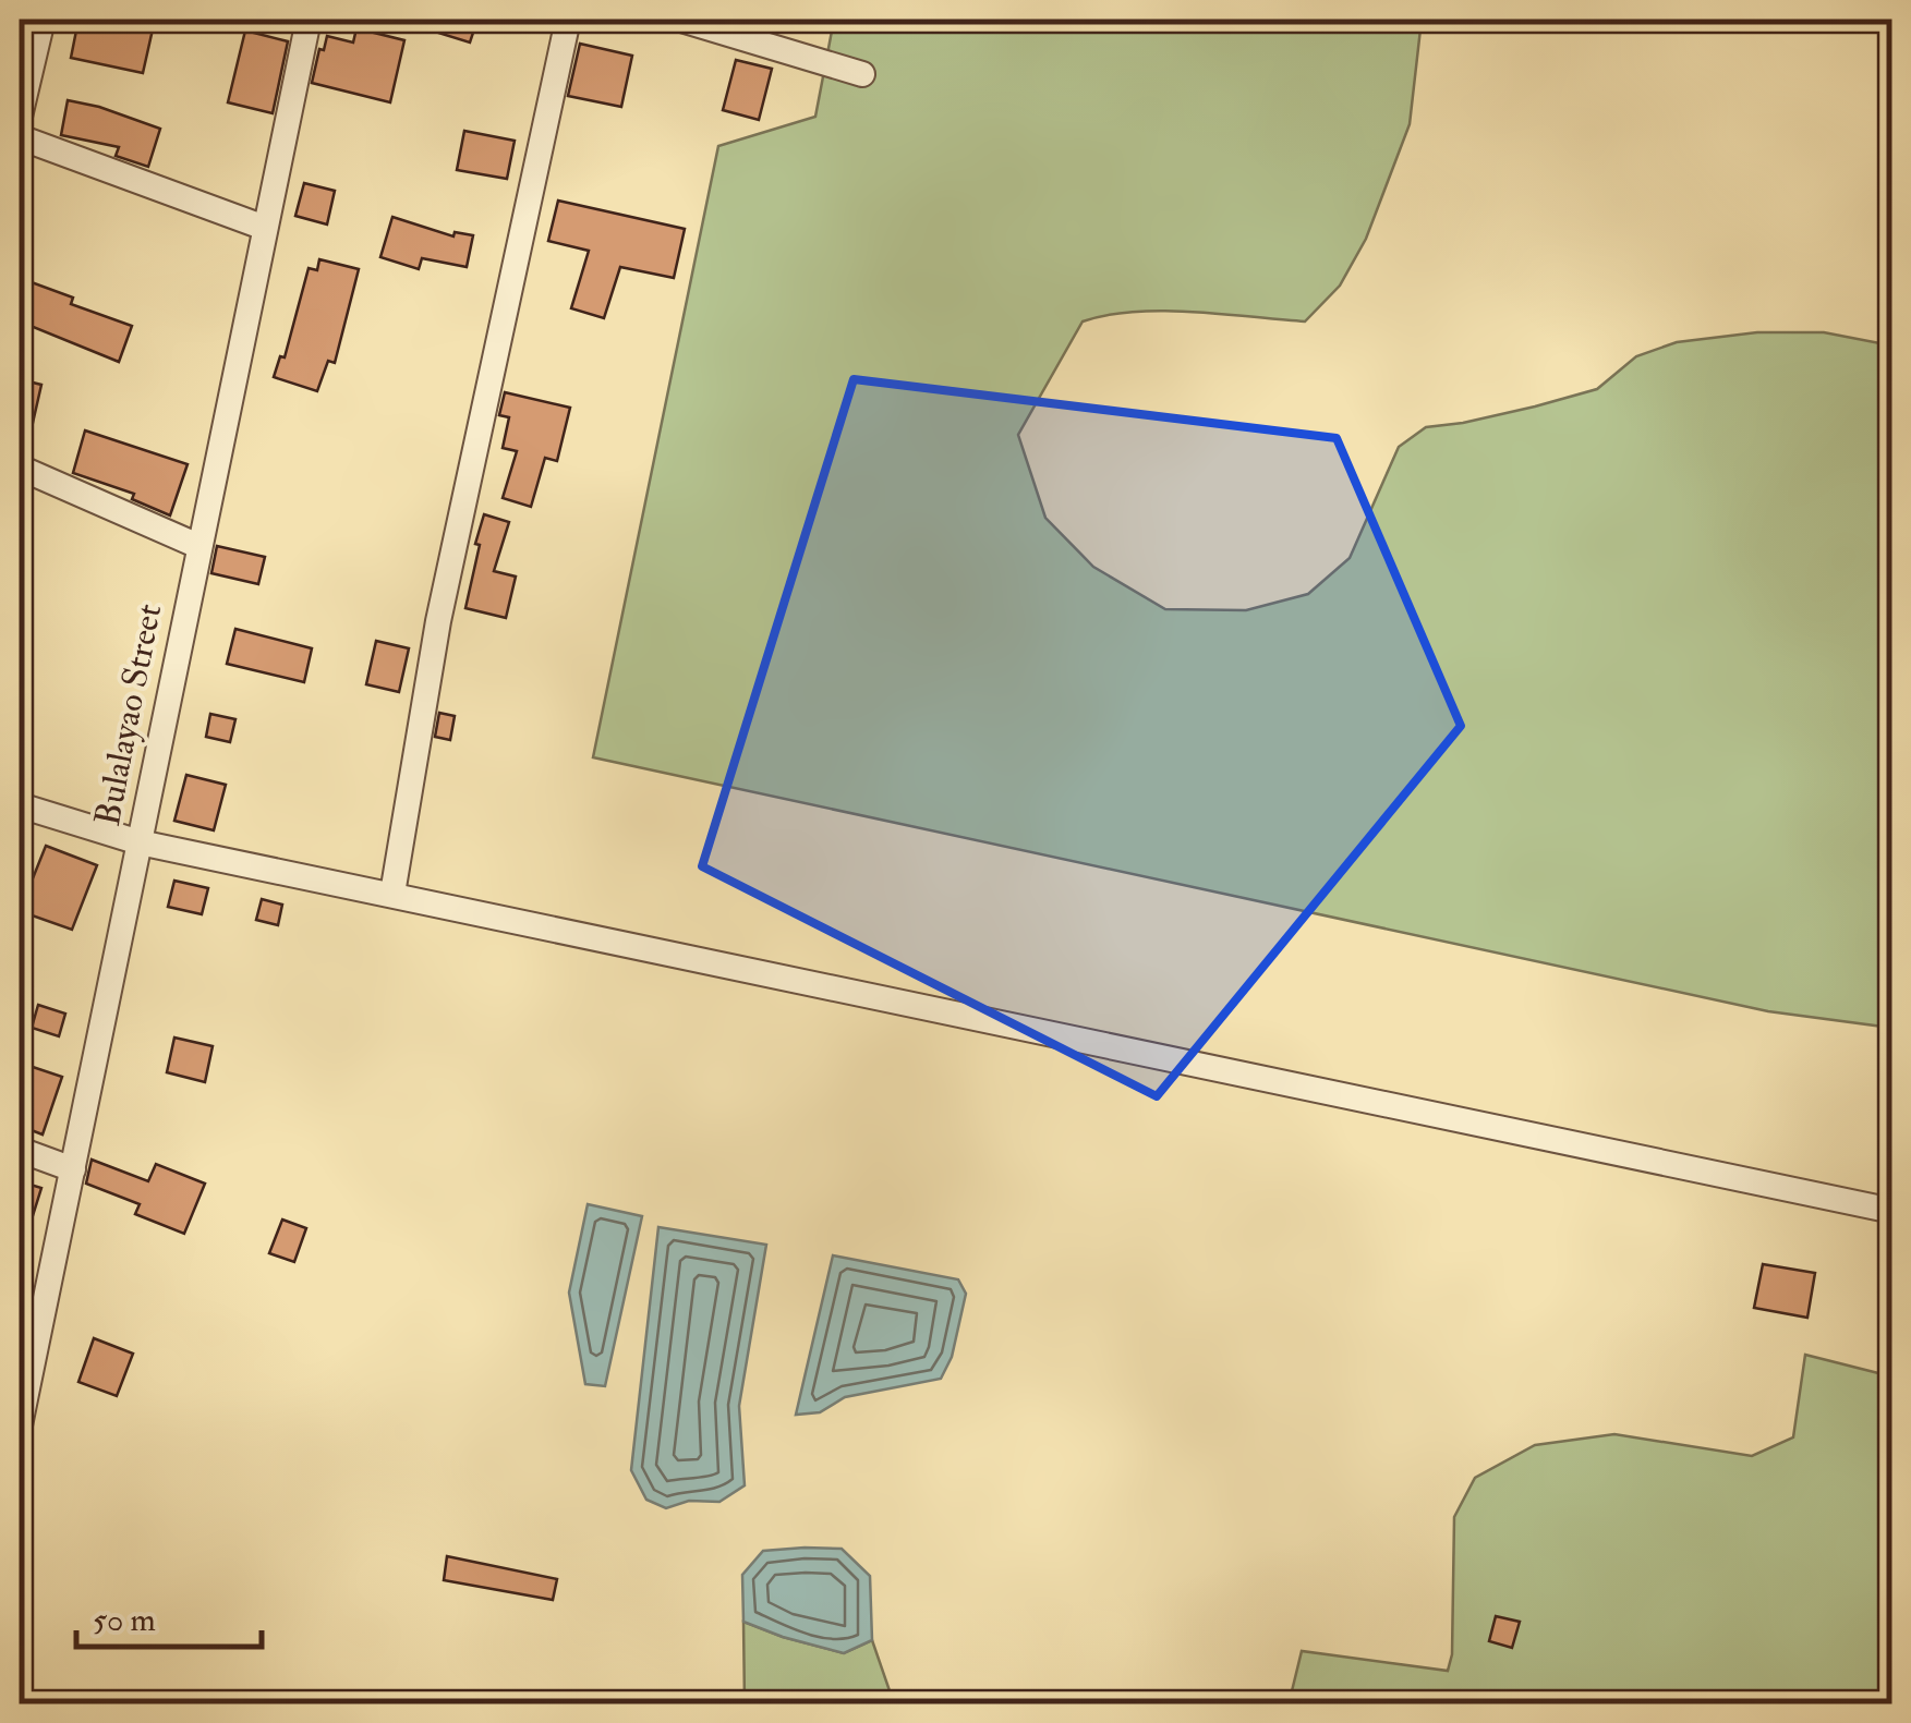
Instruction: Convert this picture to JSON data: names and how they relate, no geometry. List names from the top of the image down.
{
  "streets": {
    "street": ["Bulalayao Street"]
  },
  "scale_bar": "50 m"
}
